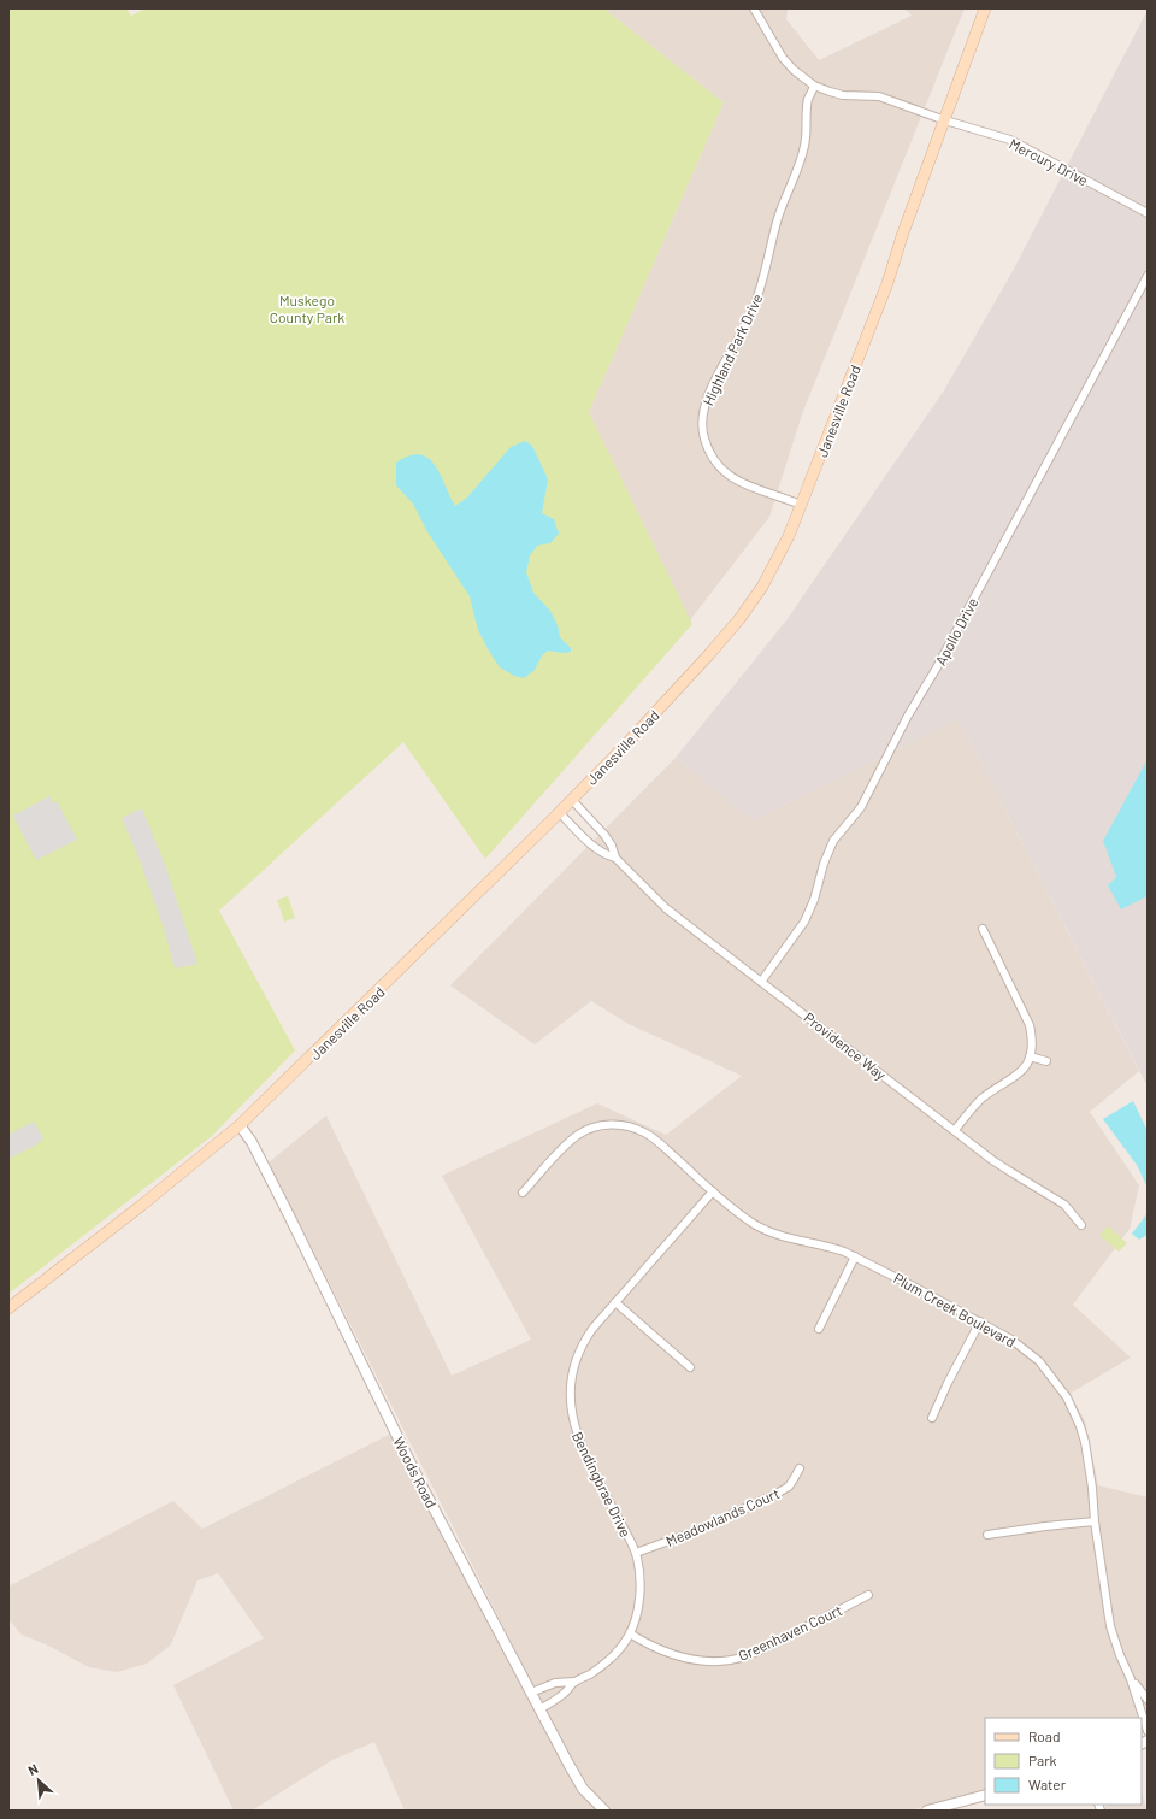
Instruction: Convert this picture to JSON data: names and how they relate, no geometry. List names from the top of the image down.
{
  "streets": {
    "main road": ["Janesville Road"],
    "street": [
      "Mercury Drive",
      "Highland Park Drive",
      "Apollo Drive",
      "Providence Way",
      "Plum Creek Boulevard",
      "Woods Road",
      "Bendingbrae Drive",
      "Meadowlands Court",
      "Greenhaven Court"
    ]
  },
  "crossings": [
    ["Mercury Drive", "Highland Park Drive"],
    ["Mercury Drive", "Janesville Road"],
    ["Highland Park Drive", "Janesville Road"],
    ["Janesville Road", "Providence Way"],
    ["Janesville Road", "Woods Road"],
    ["Apollo Drive", "Providence Way"],
    ["Plum Creek Boulevard", "Bendingbrae Drive"],
    ["Woods Road", "Bendingbrae Drive"],
    ["Bendingbrae Drive", "Meadowlands Court"],
    ["Bendingbrae Drive", "Greenhaven Court"]
  ],
  "parks": ["Muskego County Park"],
  "legend": ["Road", "Park", "Water"],
  "north": "top left"
}
